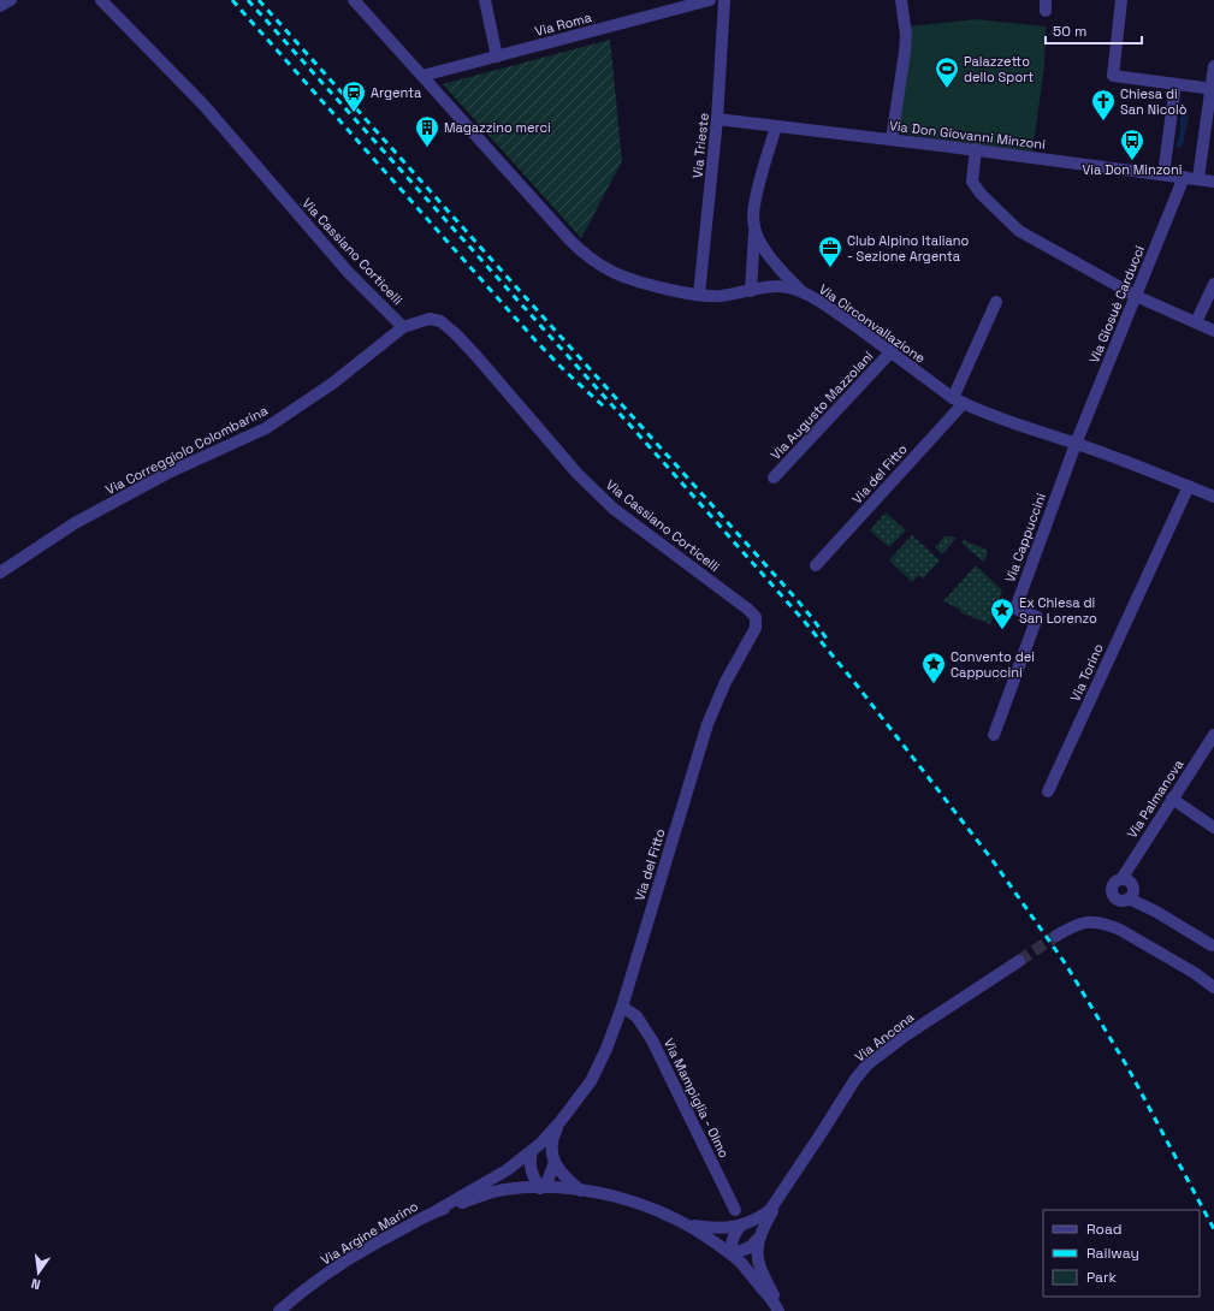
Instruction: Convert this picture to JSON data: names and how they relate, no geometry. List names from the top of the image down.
{
  "streets": {
    "street": [
      "Via Roma",
      "Via Don Giovanni Minzoni",
      "Via Trieste",
      "Via Cassiano Corticelli",
      "Via Giosuè Carducci",
      "Via Circonvallazione",
      "Via Augusto Mazzolani",
      "Via Correggiolo Colombarina",
      "Via del Fitto",
      "Via Cappuccini",
      "Via Torino",
      "Via Palmanova",
      "Via Ancona",
      "Via Mampiglia - Olmo",
      "Via Argine Marino"
    ]
  },
  "crossings": [
    ["Via Roma", "Via Circonvallazione"],
    ["Via Don Giovanni Minzoni", "Via Trieste"],
    ["Via Don Giovanni Minzoni", "Via Giosuè Carducci"],
    ["Via Trieste", "Via Circonvallazione"],
    ["Via Cassiano Corticelli", "Via Correggiolo Colombarina"],
    ["Via Cassiano Corticelli", "Via del Fitto"],
    ["Via Giosuè Carducci", "Via Circonvallazione"],
    ["Via Giosuè Carducci", "Via Cappuccini"],
    ["Via Circonvallazione", "Via Augusto Mazzolani"],
    ["Via Circonvallazione", "Via del Fitto"],
    ["Via Circonvallazione", "Via Cappuccini"],
    ["Via Circonvallazione", "Via Torino"],
    ["Via del Fitto", "Via Mampiglia - Olmo"],
    ["Via del Fitto", "Via Argine Marino"]
  ],
  "places": {
    "sports": ["Palazzetto dello Sport"],
    "station": ["Argenta"],
    "church": ["Chiesa di San Nicolò"],
    "building": ["Magazzino merci"],
    "bus stop": ["Via Don Minzoni"],
    "office": ["Club Alpino Italiano - Sezione Argenta"],
    "place": ["Ex Chiesa di San Lorenzo", "Convento dei Cappuccini"]
  },
  "legend": ["Road", "Railway", "Park"],
  "scale_bar": "50 m",
  "north": "bottom"
}
